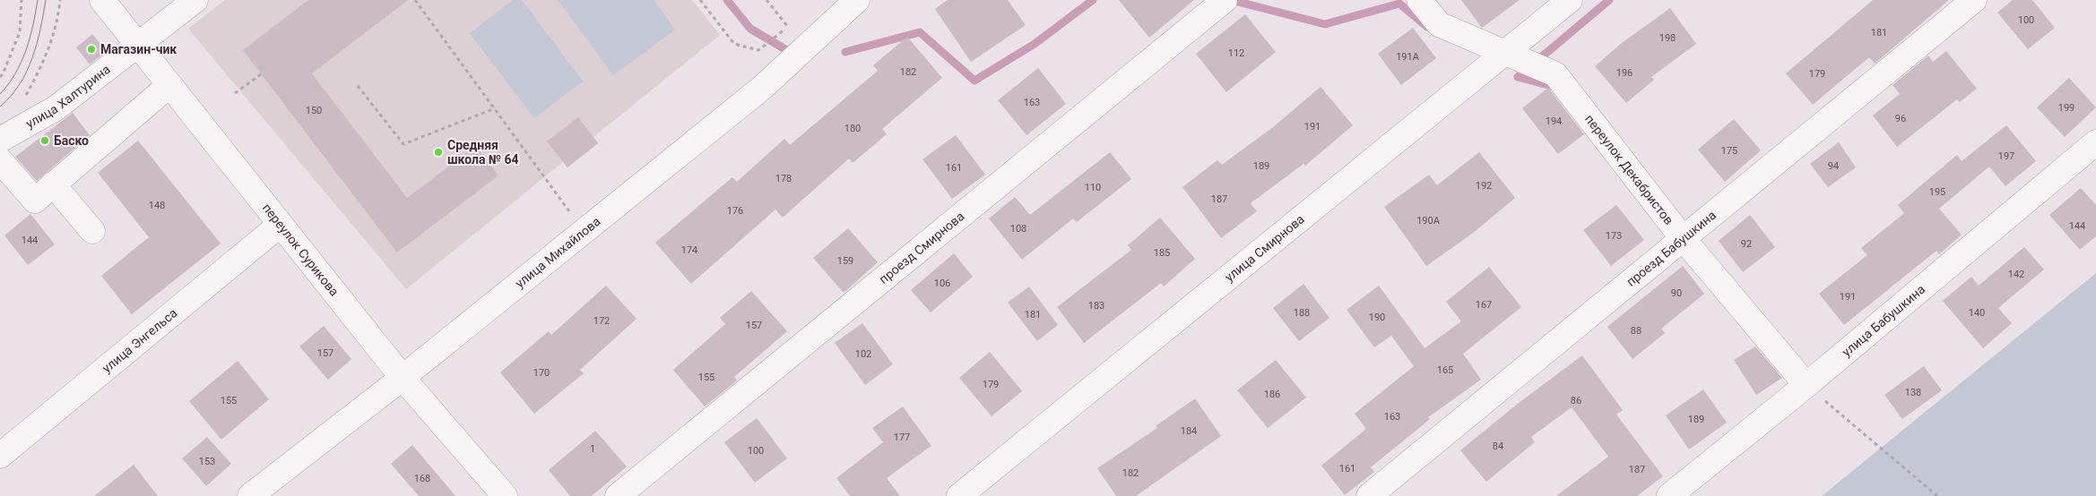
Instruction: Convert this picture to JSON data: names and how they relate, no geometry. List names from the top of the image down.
{
  "streets": {
    "street": [
      "улица Халтурина",
      "переулок Декабристов",
      "проезд Бабушкина",
      "проезд Смирнова",
      "улица Смирнова",
      "переулок Сурикова",
      "улица Михайлова",
      "улица Бабушкина",
      "улица Энгельса"
    ]
  },
  "crossings": [
    ["улица Халтурина", "переулок Сурикова"],
    ["переулок Декабристов", "проезд Бабушкина"],
    ["переулок Декабристов", "улица Смирнова"],
    ["переулок Декабристов", "улица Бабушкина"],
    ["переулок Сурикова", "улица Михайлова"],
    ["переулок Сурикова", "улица Энгельса"]
  ],
  "places": ["Магазин-чик", "Баско", "Средняя школа № 64"],
  "house_numbers": [
    "100",
    "181",
    "198",
    "112",
    "191А",
    "182",
    "196",
    "179",
    "163",
    "199",
    "150",
    "96",
    "194",
    "191",
    "180",
    "175",
    "197",
    "189",
    "94",
    "161",
    "178",
    "192",
    "110",
    "195",
    "187",
    "148",
    "176",
    "190А",
    "144",
    "108",
    "173",
    "144",
    "92",
    "174",
    "185",
    "159",
    "142",
    "106",
    "90",
    "191",
    "167",
    "183",
    "188",
    "140",
    "181",
    "190",
    "172",
    "157",
    "88",
    "157",
    "102",
    "165",
    "170",
    "155",
    "179",
    "138",
    "186",
    "155",
    "86",
    "163",
    "189",
    "184",
    "177",
    "84",
    "1",
    "100",
    "153",
    "161",
    "187",
    "182",
    "168"
  ]
}
